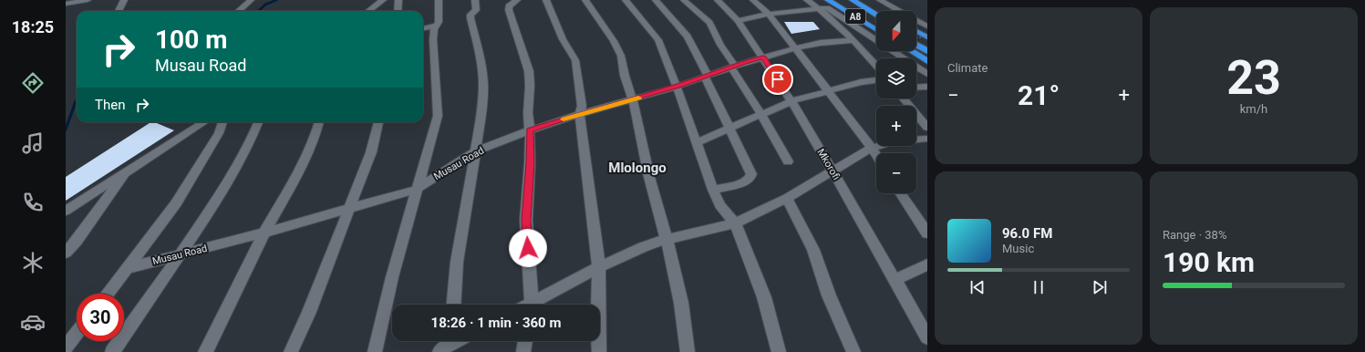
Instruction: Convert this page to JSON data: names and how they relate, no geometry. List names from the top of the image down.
{
  "streets": {
    "highway": ["A8"],
    "street": ["Musau Road", "Mkorofi"]
  },
  "crossings": [
    ["Musau Road", "Mkorofi"]
  ],
  "districts": ["Mlolongo"],
  "north": "bottom",
  "page": {
    "tabs": "18:25",
    "tile": [
      "Climate",
      ["23", "km/h"],
      ["Range · 38%", "190 km"]
    ],
    "map_buttons": ["+", "−"],
    "turn": ["100 m", "Musau Road"],
    "heat": ["−", "21°", "+"],
    "then": "Then",
    "song": ["96.0 FM", "Music"],
    "limit": "30",
    "trip": "18:26 · 1 min · 360 m"
  }
}
